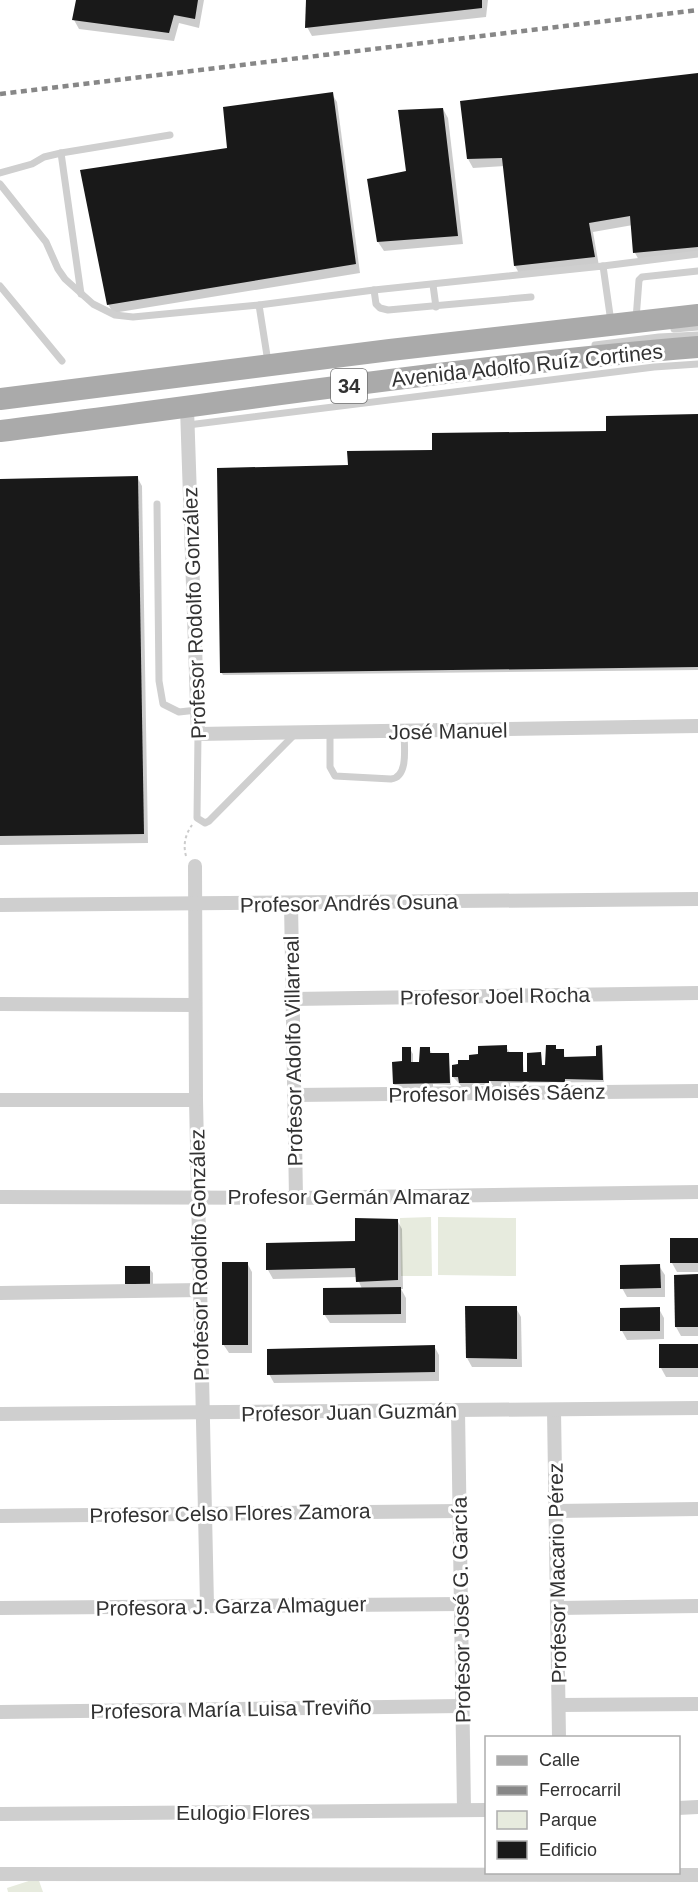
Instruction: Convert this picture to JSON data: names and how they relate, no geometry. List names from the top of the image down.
{
  "streets": {
    "main road": ["Avenida Adolfo Ruíz Cortines", "34"],
    "street": [
      "Profesor Rodolfo González",
      "José Manuel",
      "Profesor Andrés Osuna",
      "Profesor Joel Rocha",
      "Profesor Adolfo Villarreal",
      "Profesor Moisés Sáenz",
      "Profesor Germán Almaraz",
      "Profesor Juan Guzmán",
      "Profesor Celso Flores Zamora",
      "Profesor Macario Pérez",
      "Profesora J. Garza Almaguer",
      "Profesor José G. García",
      "Profesora María Luisa Treviño",
      "Eulogio Flores"
    ]
  },
  "crossings": [
    ["Avenida Adolfo Ruíz Cortines", "Profesor Rodolfo González"],
    ["Profesor Rodolfo González", "José Manuel"],
    ["Profesor Rodolfo González", "Profesor Andrés Osuna"],
    ["Profesor Rodolfo González", "Profesor Germán Almaraz"],
    ["Profesor Rodolfo González", "Profesor Juan Guzmán"],
    ["Profesor Rodolfo González", "Profesor Celso Flores Zamora"],
    ["Profesor Rodolfo González", "Profesora J. Garza Almaguer"],
    ["Profesor Andrés Osuna", "Profesor Adolfo Villarreal"],
    ["Profesor Joel Rocha", "Profesor Adolfo Villarreal"],
    ["Profesor Adolfo Villarreal", "Profesor Moisés Sáenz"],
    ["Profesor Adolfo Villarreal", "Profesor Germán Almaraz"],
    ["Profesor Juan Guzmán", "Profesor Macario Pérez"],
    ["Profesor Juan Guzmán", "Profesor José G. García"],
    ["Profesor Celso Flores Zamora", "Profesor José G. García"],
    ["Profesora J. Garza Almaguer", "Profesor José G. García"],
    ["Profesor José G. García", "Profesora María Luisa Treviño"],
    ["Profesor José G. García", "Eulogio Flores"]
  ],
  "legend": [
    "Calle",
    "Ferrocarril",
    "Parque",
    "Edificio"
  ]
}
